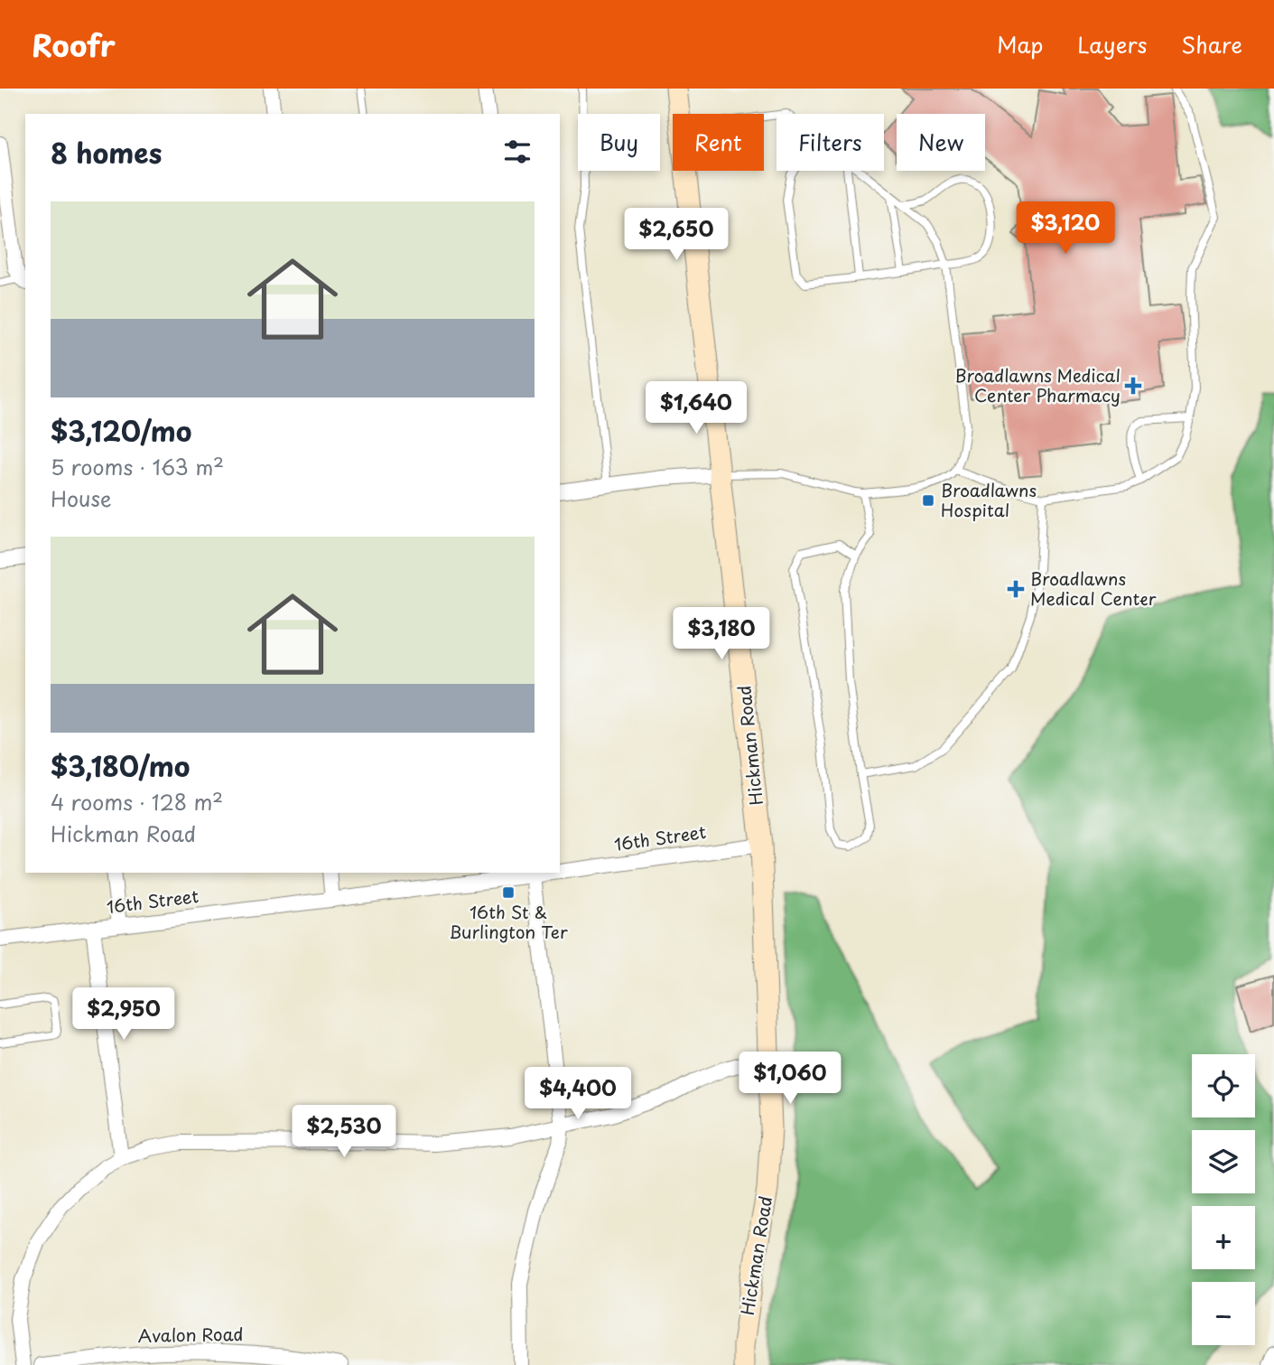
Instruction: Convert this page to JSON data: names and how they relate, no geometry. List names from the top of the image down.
{
  "streets": {
    "main road": ["Hickman Road"],
    "street": ["16th Street", "Avalon Road"]
  },
  "crossings": [
    ["Hickman Road", "16th Street"]
  ],
  "places": {
    "health": ["Broadlawns Medical Center Pharmacy", "Broadlawns Medical Center"],
    "transit": ["Broadlawns Hospital", "16th St & Burlington Ter"]
  },
  "page": {
    "header": "Roofr",
    "nav": ["Map", "Layers", "Share"],
    "chip": [
      "Buy",
      "Rent",
      "Filters",
      "New"
    ],
    "heading": "8 homes",
    "list": [
      {
        "name": "$3,120/mo",
        "note": "5 rooms · 163 m² · House"
      },
      {
        "name": "$3,180/mo",
        "note": "4 rooms · 128 m² · Hickman Road"
      }
    ],
    "price": [
      "$3,120",
      "$2,650",
      "$1,640",
      "$3,180",
      "$2,950",
      "$1,060",
      "$4,400",
      "$2,530"
    ],
    "map_buttons": ["+", "−"]
  }
}
